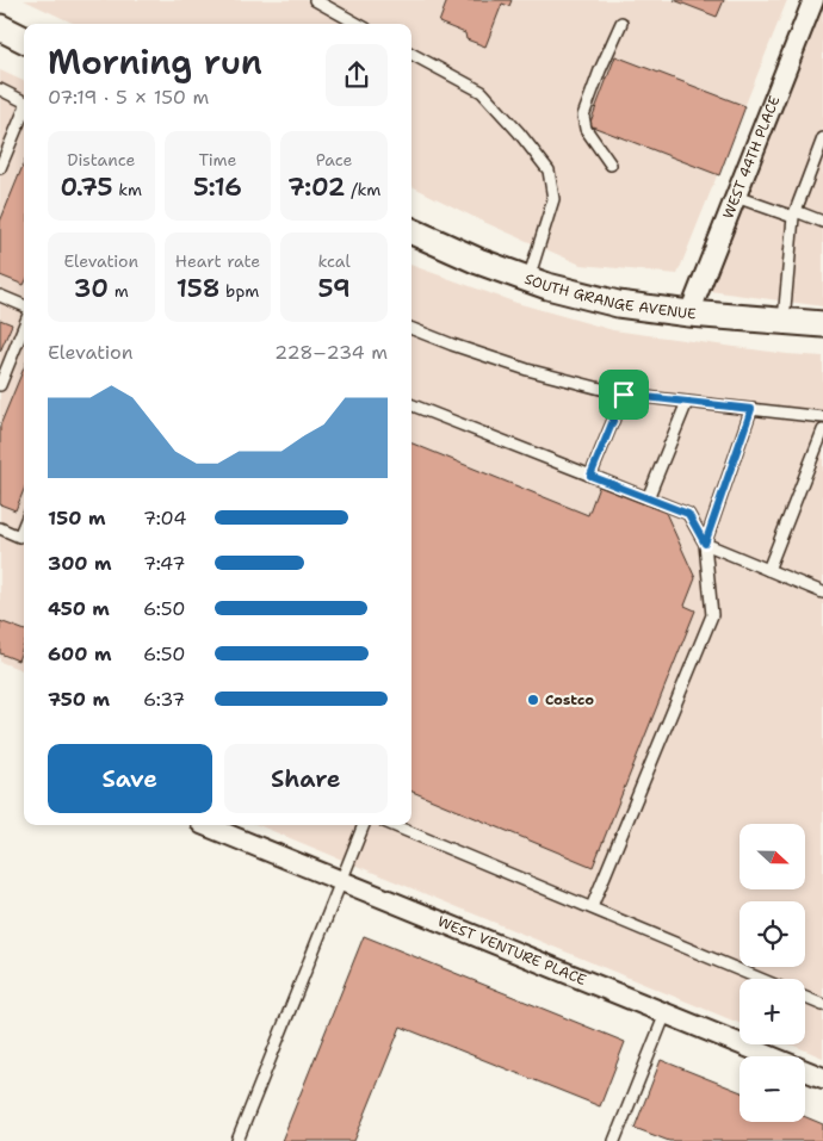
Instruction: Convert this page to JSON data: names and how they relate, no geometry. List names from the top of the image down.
{
  "streets": {
    "street": ["WEST 44TH PLACE", "SOUTH GRANGE AVENUE", "WEST VENTURE PLACE"]
  },
  "crossings": [
    ["WEST 44TH PLACE", "SOUTH GRANGE AVENUE"]
  ],
  "places": ["Costco"],
  "north": "right",
  "page": {
    "heading": ["Morning run", "07:19 · 5 × 150 m"],
    "stats": [
      ["Distance", "0.75 km"],
      ["Time", "5:16"],
      ["Pace", "7:02 /km"],
      ["Elevation", "30 m"],
      ["Heart rate", "158 bpm"],
      ["kcal", "59"]
    ],
    "chart": ["Elevation", "228–234 m"],
    "list": [
      {
        "name": "150 m",
        "note": "7:04"
      },
      {
        "name": "300 m",
        "note": "7:47"
      },
      {
        "name": "450 m",
        "note": "6:50"
      },
      {
        "name": "600 m",
        "note": "6:50"
      },
      {
        "name": "750 m",
        "note": "6:37"
      }
    ],
    "buttons": ["Save", "Share"],
    "map_buttons": ["+", "−"]
  }
}
